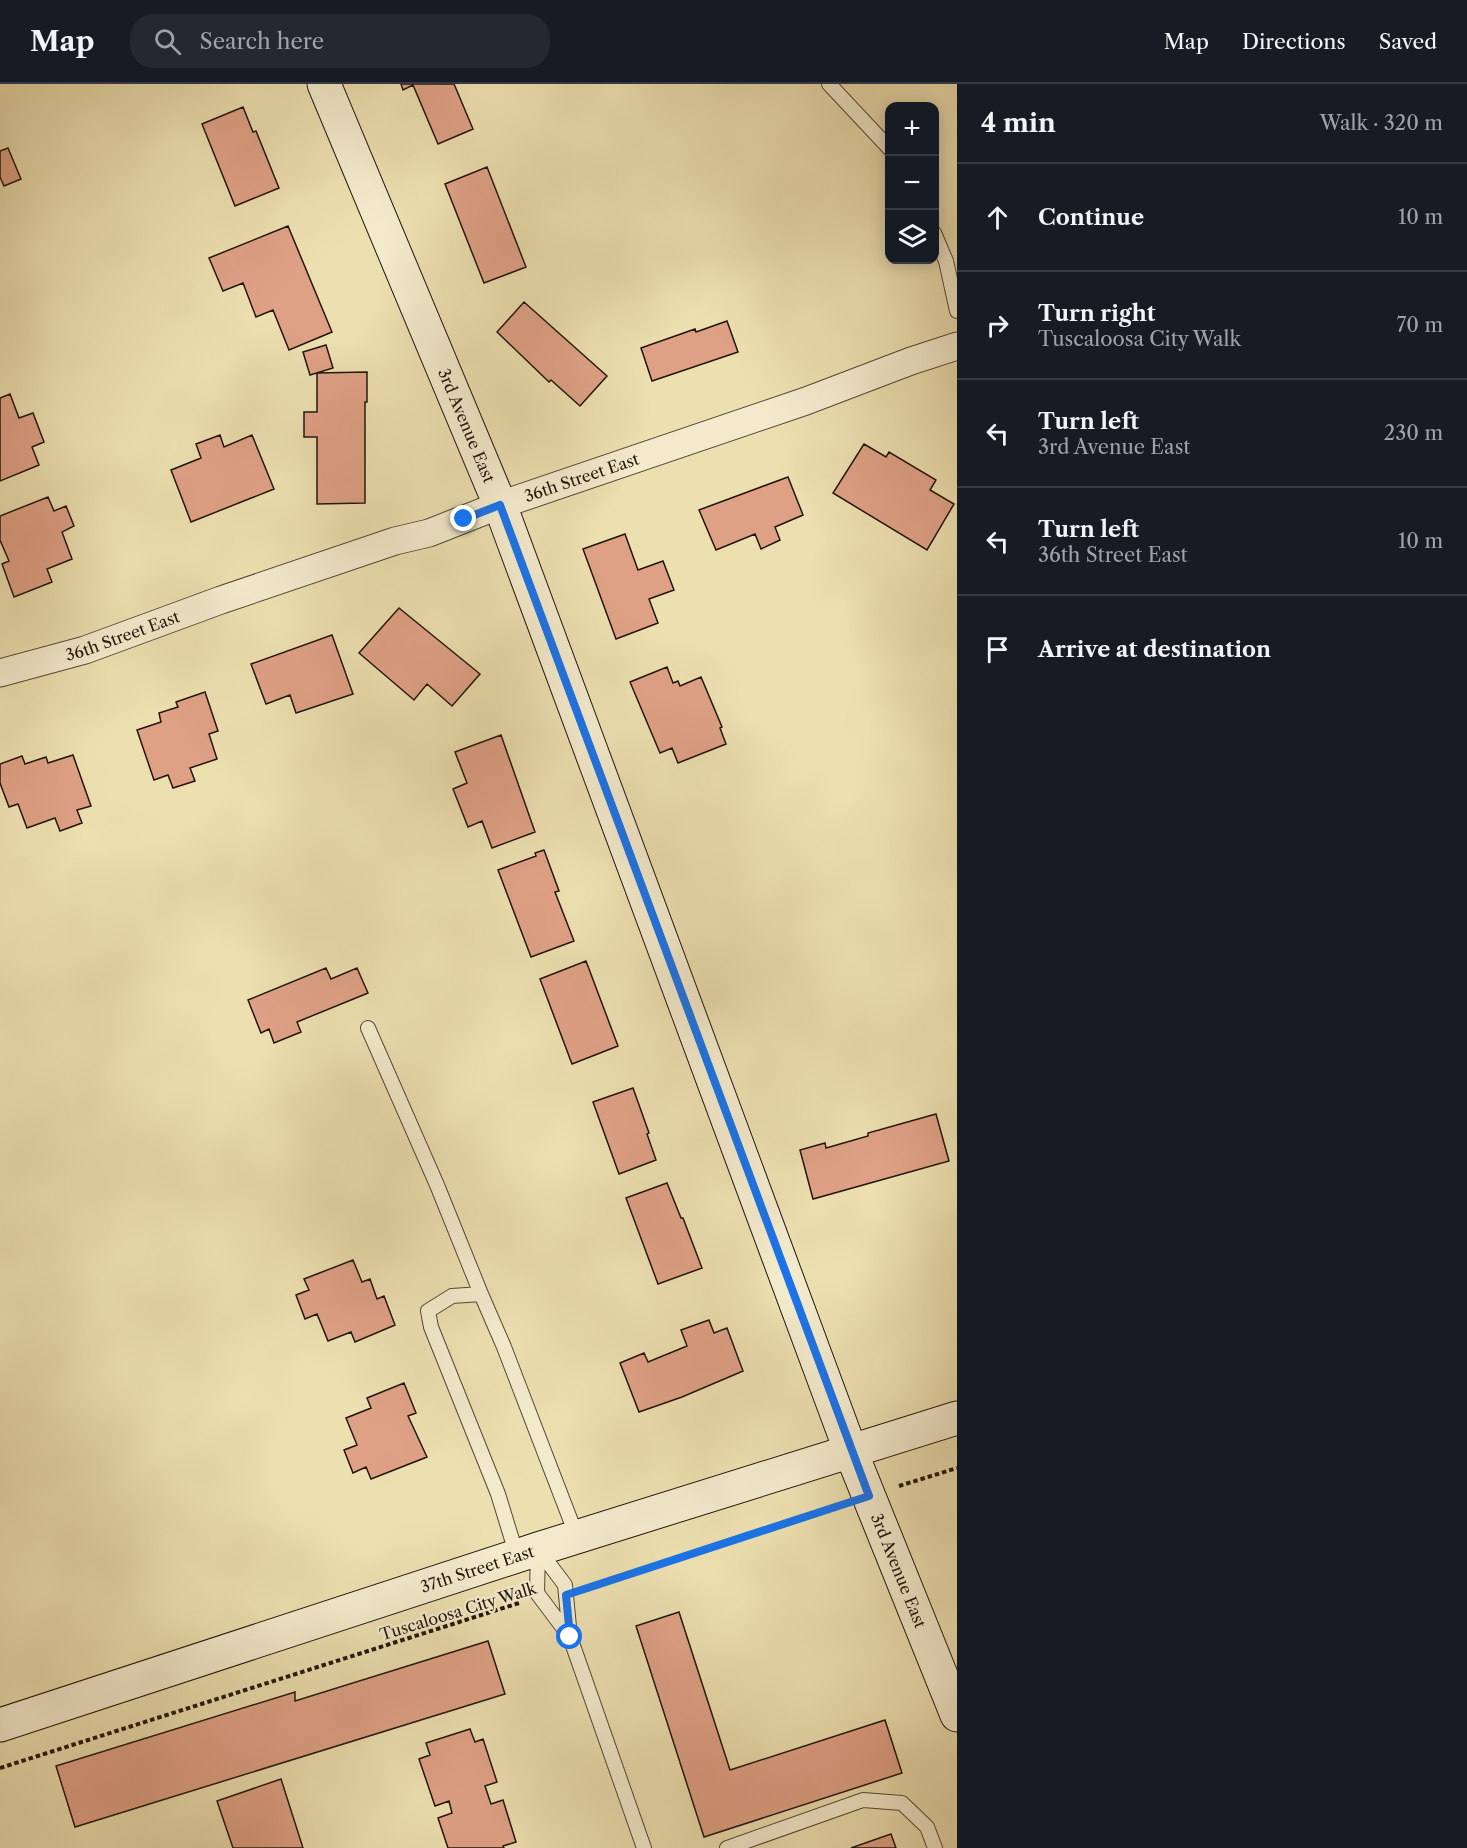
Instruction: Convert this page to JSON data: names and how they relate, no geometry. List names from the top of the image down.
{
  "streets": {
    "street": ["3rd Avenue East", "36th Street East", "37th Street East"],
    "path": ["Tuscaloosa City Walk"]
  },
  "crossings": [
    ["3rd Avenue East", "36th Street East"],
    ["3rd Avenue East", "37th Street East"]
  ],
  "page": {
    "header": "Map",
    "search": "Search here",
    "nav": ["Map", "Directions", "Saved"],
    "heading": ["4 min", "Walk · 320 m"],
    "map_buttons": ["+", "−"],
    "list": [
      ["Continue", "10 m"],
      ["Turn right", "Tuscaloosa City Walk", "70 m"],
      ["Turn left", "3rd Avenue East", "230 m"],
      ["Turn left", "36th Street East", "10 m"],
      "Arrive at destination"
    ]
  }
}
